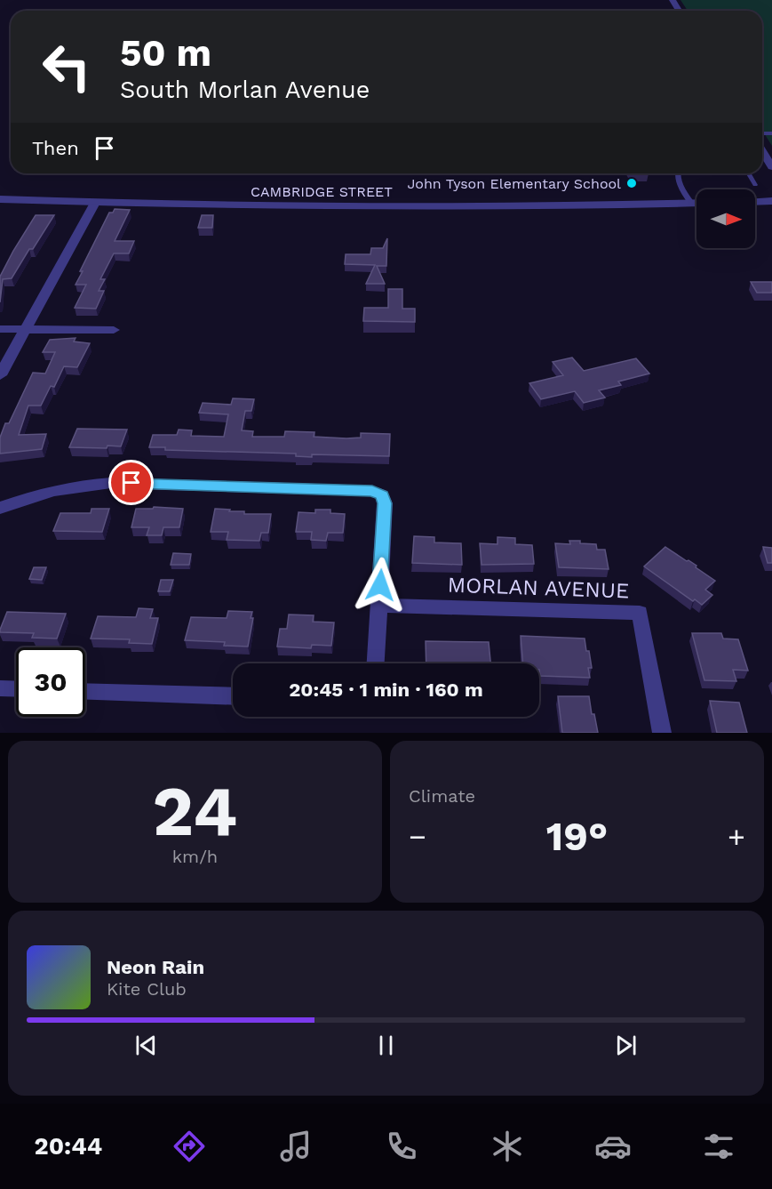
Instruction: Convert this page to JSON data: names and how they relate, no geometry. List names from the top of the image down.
{
  "streets": {
    "street": ["CAMBRIDGE STREET", "MORLAN AVENUE"]
  },
  "places": ["John Tyson Elementary School"],
  "north": "right",
  "page": {
    "turn": ["50 m", "South Morlan Avenue"],
    "then": "Then",
    "limit": "30",
    "trip": "20:45 · 1 min · 160 m",
    "tile": [
      ["24", "km/h"],
      "Climate"
    ],
    "heat": ["−", "19°", "+"],
    "song": ["Neon Rain", "Kite Club"],
    "tabs": "20:44"
  }
}
